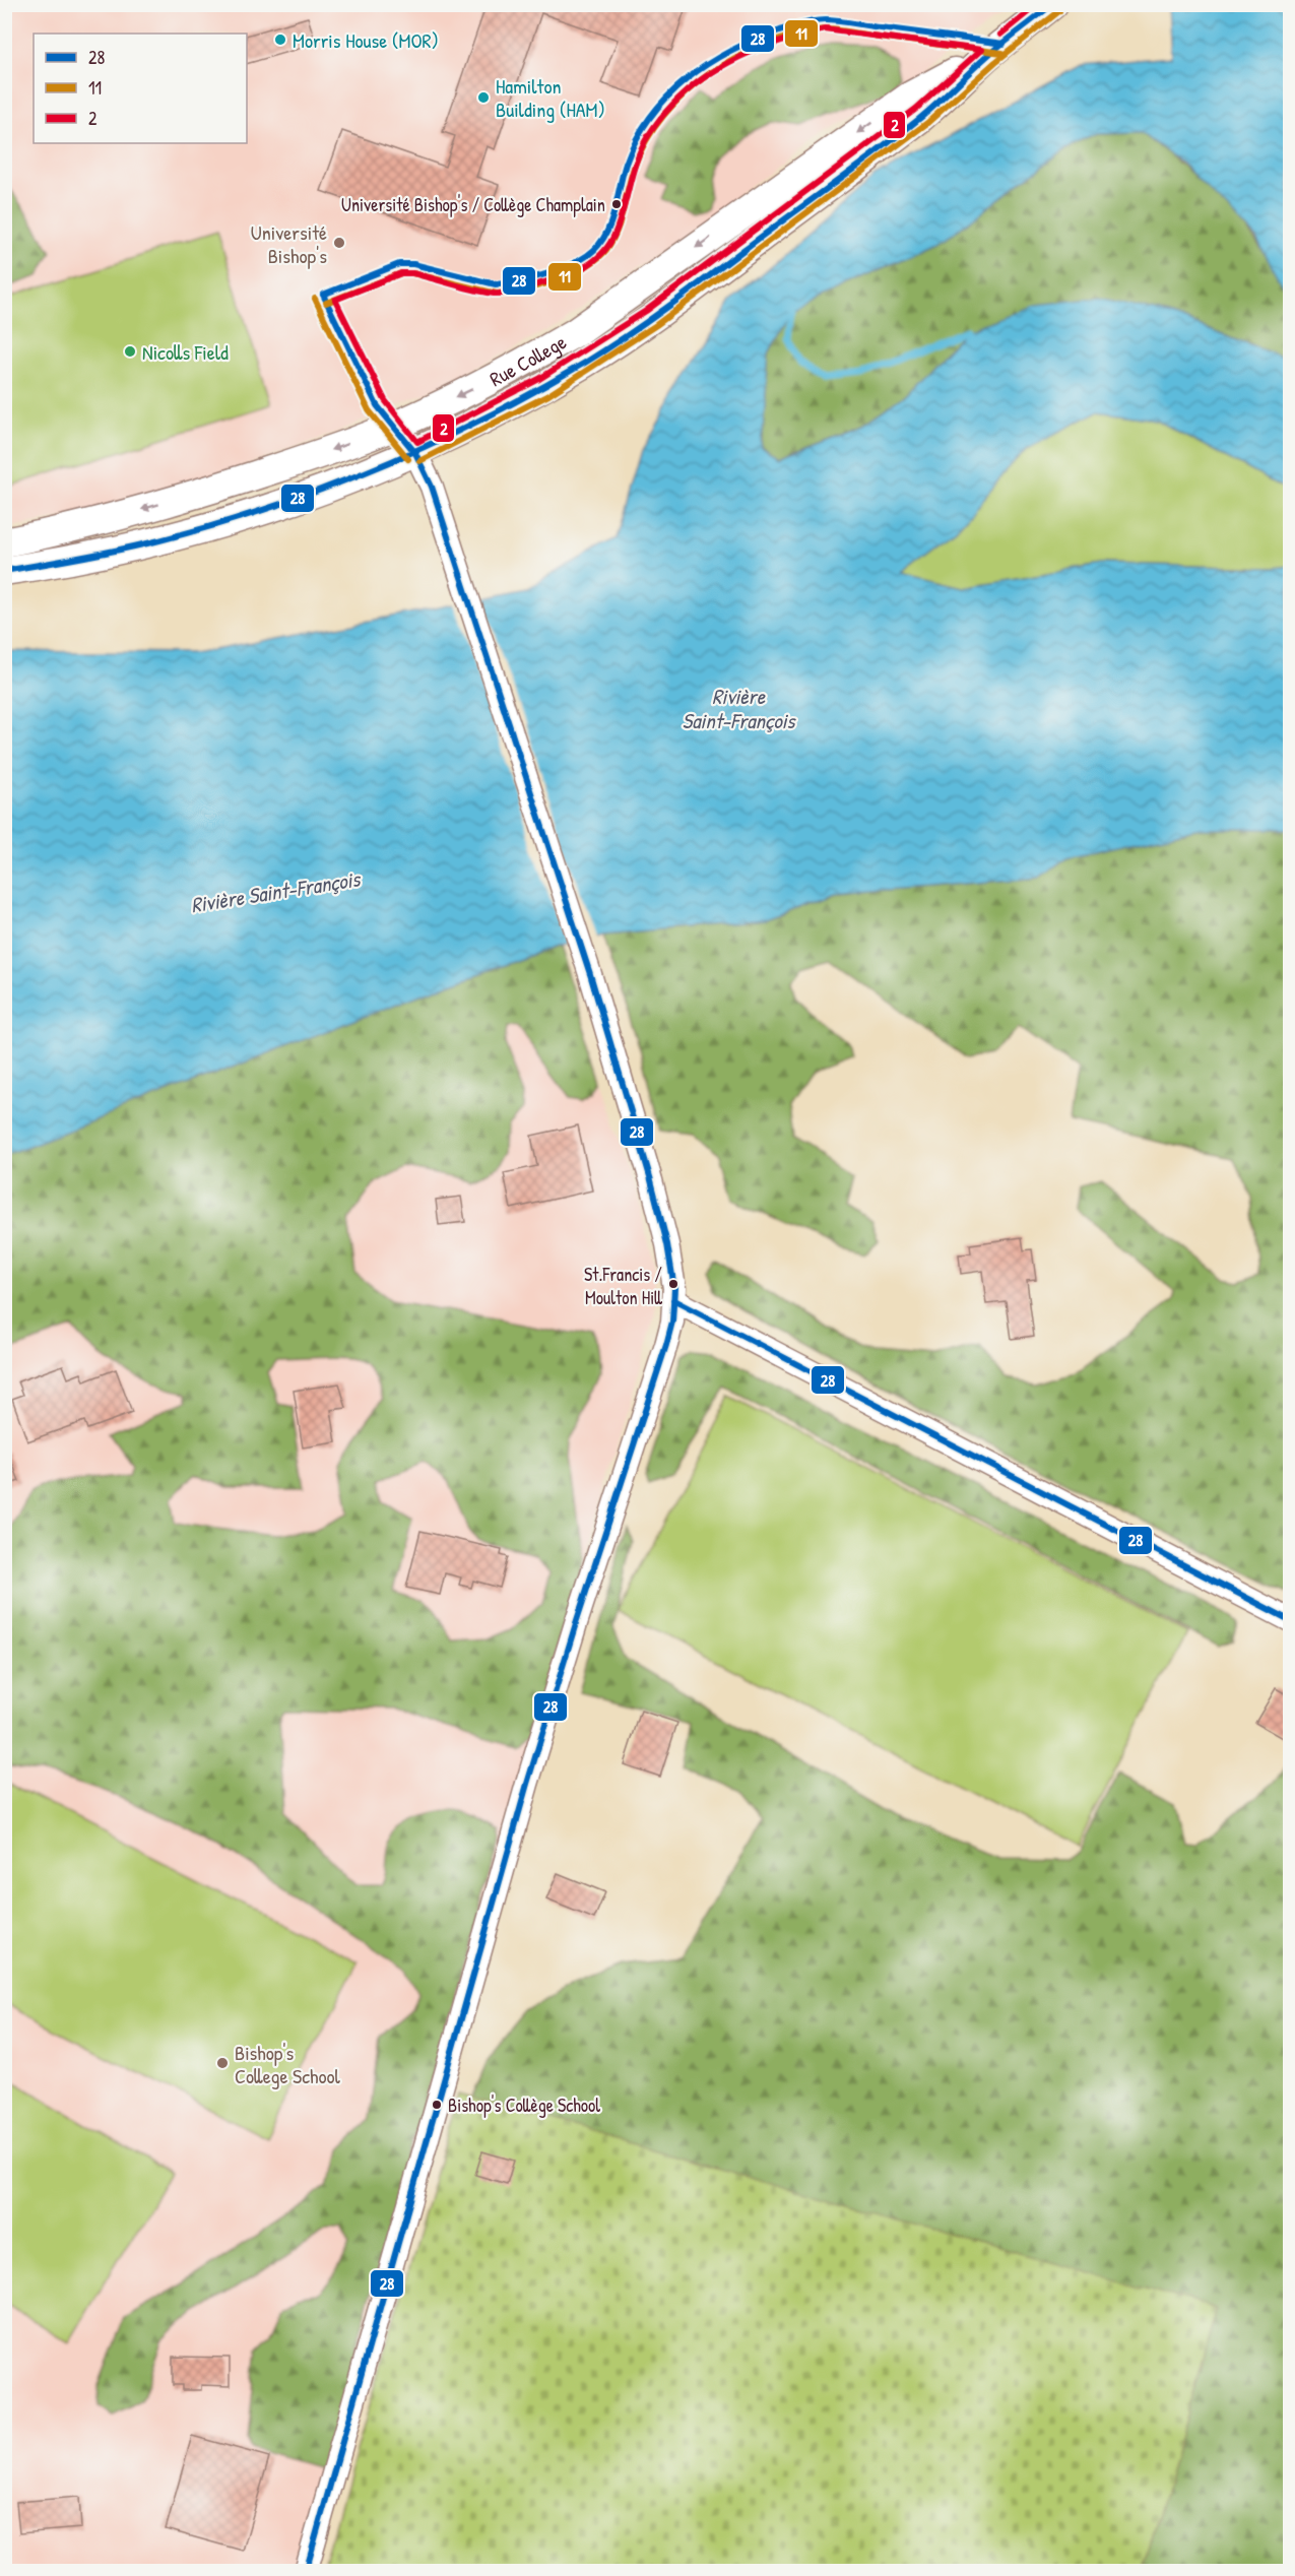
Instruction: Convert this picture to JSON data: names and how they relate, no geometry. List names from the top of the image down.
{
  "streets": {
    "main road": ["Rue College"]
  },
  "water": ["Rivière Saint-François"],
  "places": [
    "Morris House (MOR)",
    "Hamilton Building (HAM)",
    "Université Bishop's / Collège Champlain",
    "Université Bishop's",
    "Nicolls Field",
    "St.Francis / Moulton Hill",
    "Bishop's College School",
    "Bishop's Collège School"
  ],
  "lines": ["transit line 28", "transit line 2", "transit line 11"],
  "legend": ["28", "11", "2"]
}
